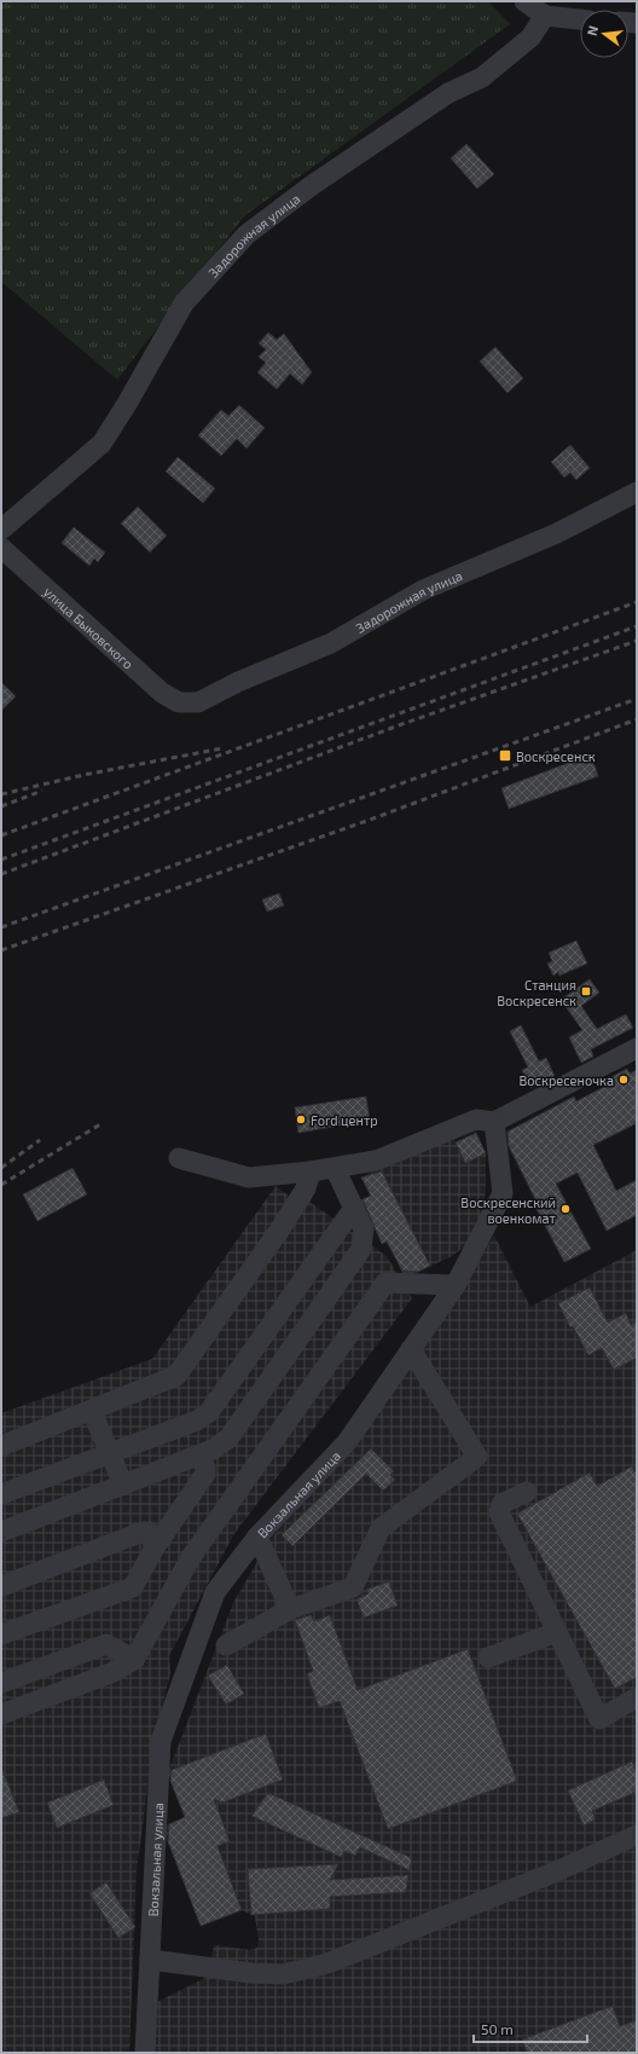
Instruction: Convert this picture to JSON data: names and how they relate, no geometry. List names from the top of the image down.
{
  "streets": {
    "street": ["Задорожная улица", "улица Быковского", "Вокзальная улица"]
  },
  "crossings": [
    ["Задорожная улица", "улица Быковского"]
  ],
  "places": {
    "transit": ["Воскресенск", "Станция Воскресенск"],
    "other": ["Воскресеночка", "Ford центр", "Воскресенский военкомат"]
  },
  "scale_bar": "50 m",
  "north": "left"
}
